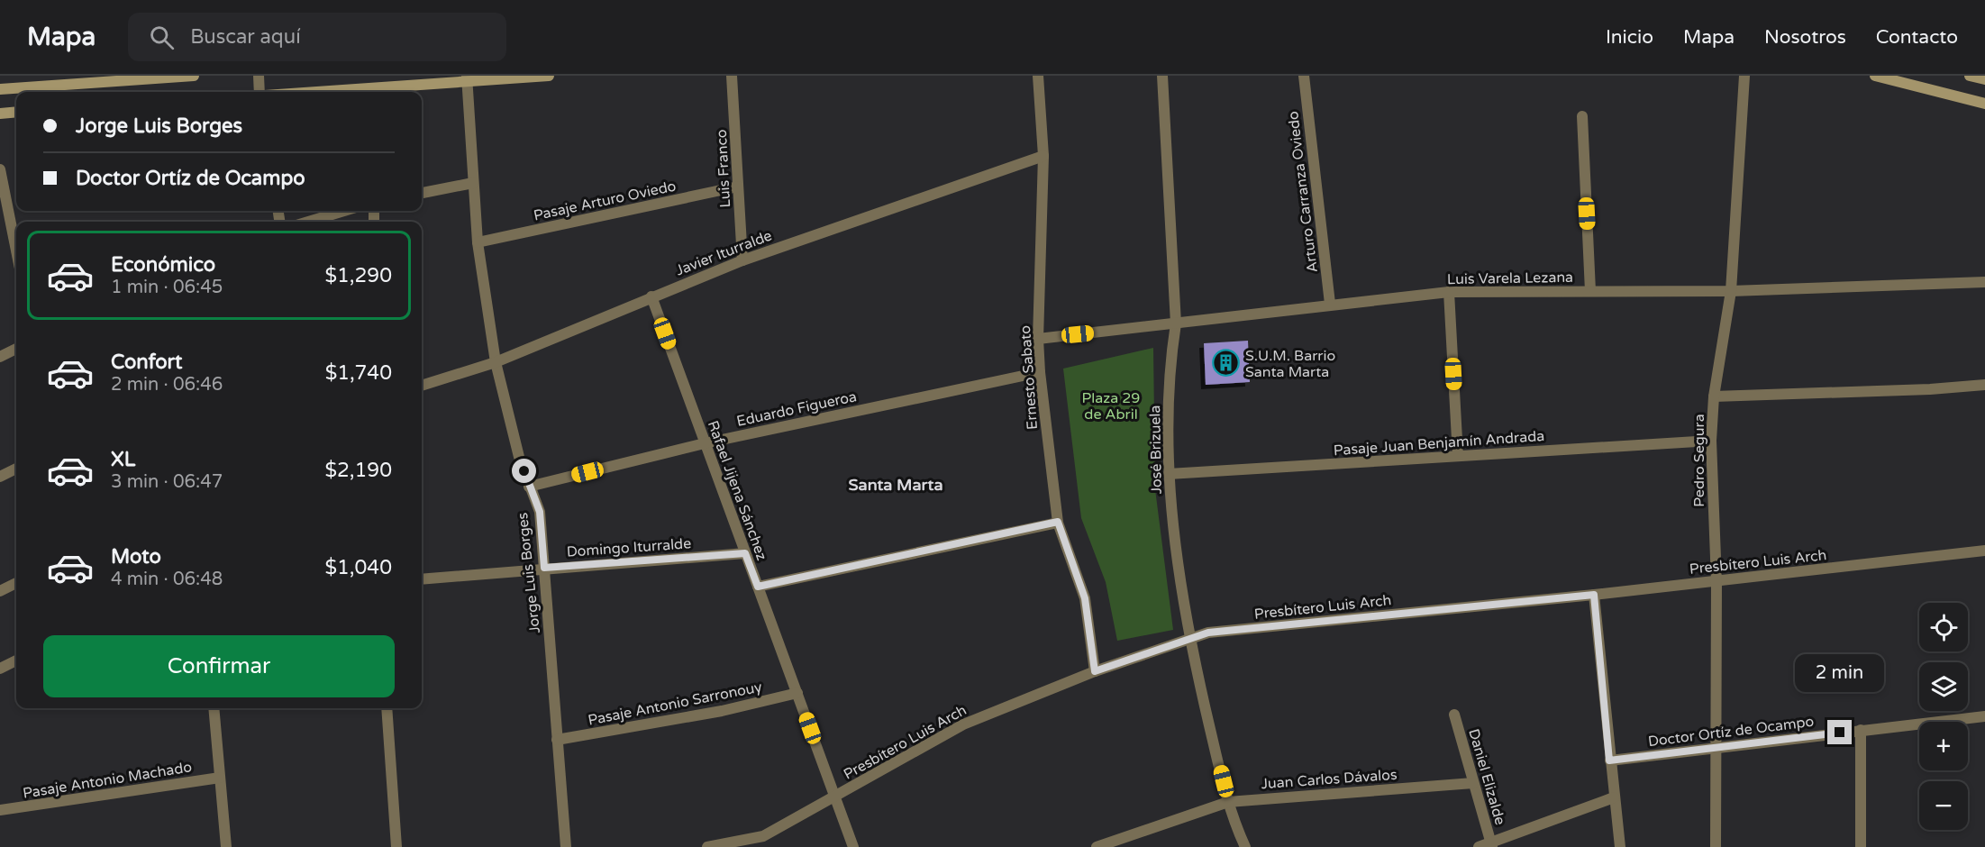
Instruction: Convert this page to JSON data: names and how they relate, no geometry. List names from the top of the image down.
{
  "streets": {
    "street": [
      "Luis Franco",
      "Arturo Carranza Oviedo",
      "Pasaje Arturo Oviedo",
      "Javier Iturralde",
      "Luis Varela Lezana",
      "Ernesto Sabato",
      "Eduardo Figueroa",
      "Pasaje Juan Benjamín Andrada",
      "José Brizuela",
      "Pedro Segura",
      "Rafael Jijena Sánchez",
      "Domingo Iturralde",
      "Presbítero Luis Arch",
      "Jorge Luis Borges",
      "Pasaje Antonio Sarronouy",
      "Doctor Ortíz de Ocampo",
      "Daniel Elizalde",
      "Juan Carlos Dávalos",
      "Pasaje Antonio Machado"
    ]
  },
  "crossings": [
    ["Luis Franco", "Pasaje Arturo Oviedo"],
    ["Luis Franco", "Javier Iturralde"],
    ["Arturo Carranza Oviedo", "Luis Varela Lezana"],
    ["Pasaje Arturo Oviedo", "Jorge Luis Borges"],
    ["Javier Iturralde", "Ernesto Sabato"],
    ["Javier Iturralde", "Rafael Jijena Sánchez"],
    ["Javier Iturralde", "Jorge Luis Borges"],
    ["Luis Varela Lezana", "Ernesto Sabato"],
    ["Luis Varela Lezana", "José Brizuela"],
    ["Luis Varela Lezana", "Pedro Segura"],
    ["Ernesto Sabato", "Eduardo Figueroa"],
    ["Ernesto Sabato", "Presbítero Luis Arch"],
    ["Eduardo Figueroa", "Rafael Jijena Sánchez"],
    ["Eduardo Figueroa", "Jorge Luis Borges"],
    ["Pasaje Juan Benjamín Andrada", "José Brizuela"],
    ["Pasaje Juan Benjamín Andrada", "Pedro Segura"],
    ["José Brizuela", "Presbítero Luis Arch"],
    ["José Brizuela", "Juan Carlos Dávalos"],
    ["Pedro Segura", "Presbítero Luis Arch"],
    ["Pedro Segura", "Doctor Ortíz de Ocampo"],
    ["Rafael Jijena Sánchez", "Domingo Iturralde"],
    ["Rafael Jijena Sánchez", "Presbítero Luis Arch"],
    ["Rafael Jijena Sánchez", "Pasaje Antonio Sarronouy"],
    ["Domingo Iturralde", "Jorge Luis Borges"],
    ["Jorge Luis Borges", "Pasaje Antonio Sarronouy"],
    ["Daniel Elizalde", "Juan Carlos Dávalos"]
  ],
  "districts": ["Santa Marta"],
  "parks": ["Plaza 29 de Abril"],
  "places": {
    "building": ["S.U.M. Barrio Santa Marta"]
  },
  "page": {
    "header": "Mapa",
    "search": "Buscar aquí",
    "nav": [
      "Inicio",
      "Mapa",
      "Nosotros",
      "Contacto"
    ],
    "banner": ["Jorge Luis Borges", "Doctor Ortíz de Ocampo"],
    "list": [
      {
        "name": "Económico",
        "note": "1 min · 06:45",
        "value": "$1,290"
      },
      {
        "name": "Confort",
        "note": "2 min · 06:46",
        "value": "$1,740"
      },
      {
        "name": "XL",
        "note": "3 min · 06:47",
        "value": "$2,190"
      },
      {
        "name": "Moto",
        "note": "4 min · 06:48",
        "value": "$1,040"
      }
    ],
    "map_buttons": ["+", "−"],
    "buttons": "Confirmar",
    "bubble": "2 min"
  }
}
